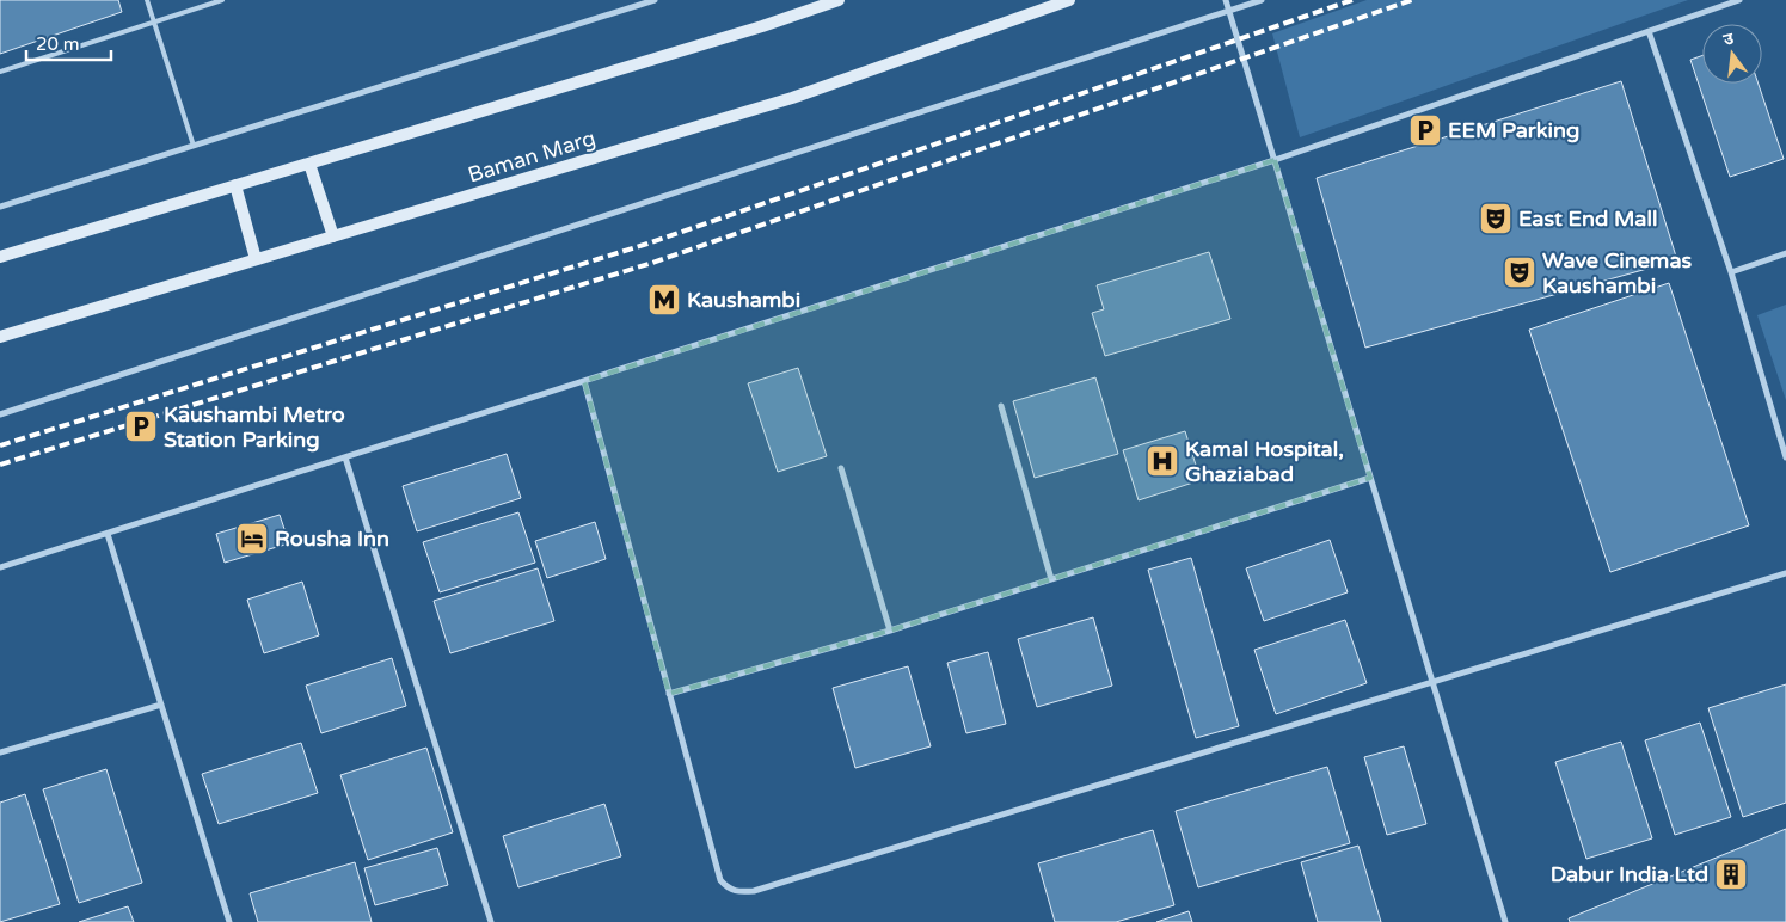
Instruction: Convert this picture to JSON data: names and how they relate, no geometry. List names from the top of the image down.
{
  "streets": {
    "main road": ["Baman Marg"]
  },
  "places": {
    "parking": ["EEM Parking", "Kaushambi Metro Station Parking"],
    "theatre": ["East End Mall", "Wave Cinemas Kaushambi"],
    "metro station": ["Kaushambi"],
    "hospital": ["Kamal Hospital, Ghaziabad"],
    "hotel": ["Rousha Inn"],
    "building": ["Dabur India Ltd"]
  },
  "scale_bar": "20 m",
  "north": "top"
}
